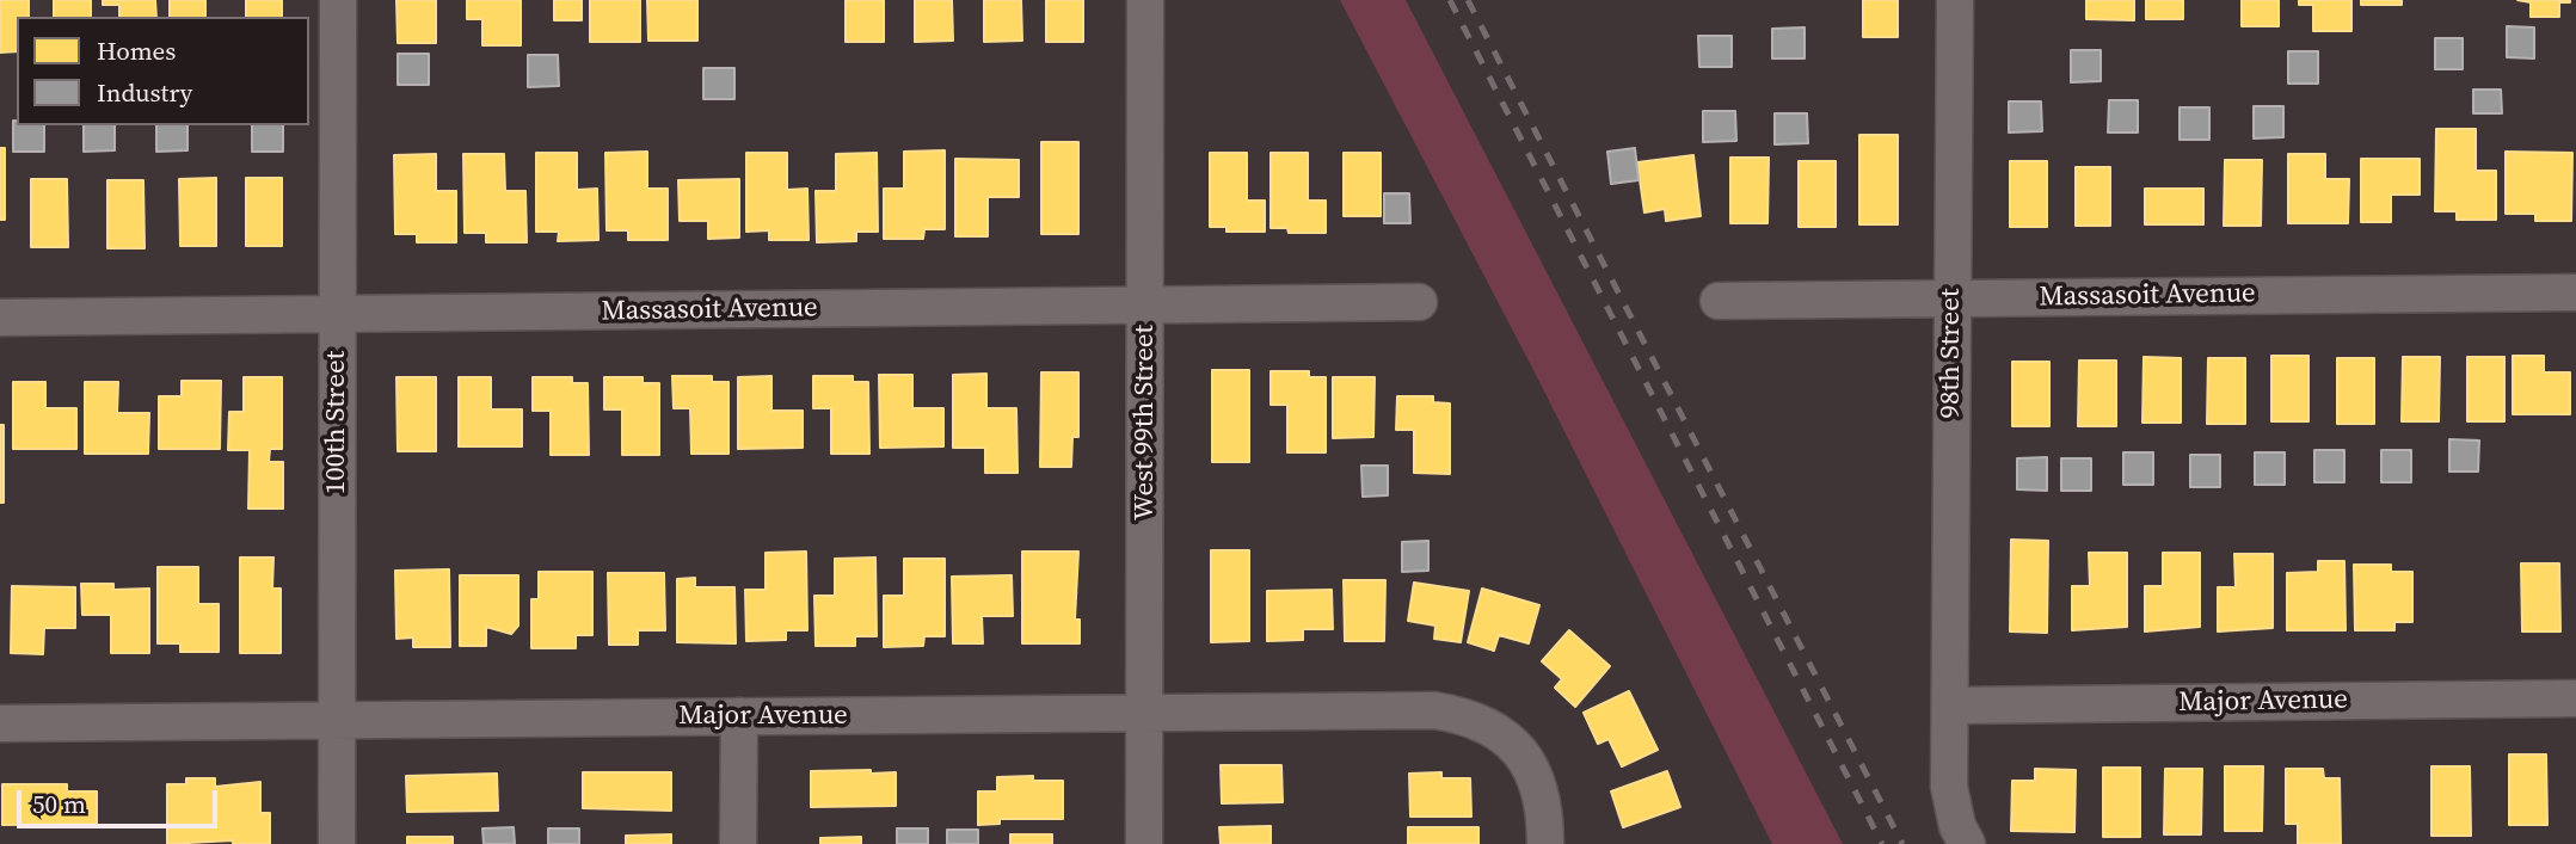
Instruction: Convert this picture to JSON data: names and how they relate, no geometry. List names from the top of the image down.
{
  "streets": {
    "street": [
      "Massasoit Avenue",
      "98th Street",
      "100th Street",
      "West 99th Street",
      "Major Avenue"
    ]
  },
  "crossings": [
    ["Massasoit Avenue", "98th Street"],
    ["Massasoit Avenue", "100th Street"],
    ["Massasoit Avenue", "West 99th Street"],
    ["98th Street", "Major Avenue"],
    ["100th Street", "Major Avenue"],
    ["West 99th Street", "Major Avenue"]
  ],
  "legend": ["Homes", "Industry"],
  "scale_bar": "50 m"
}
